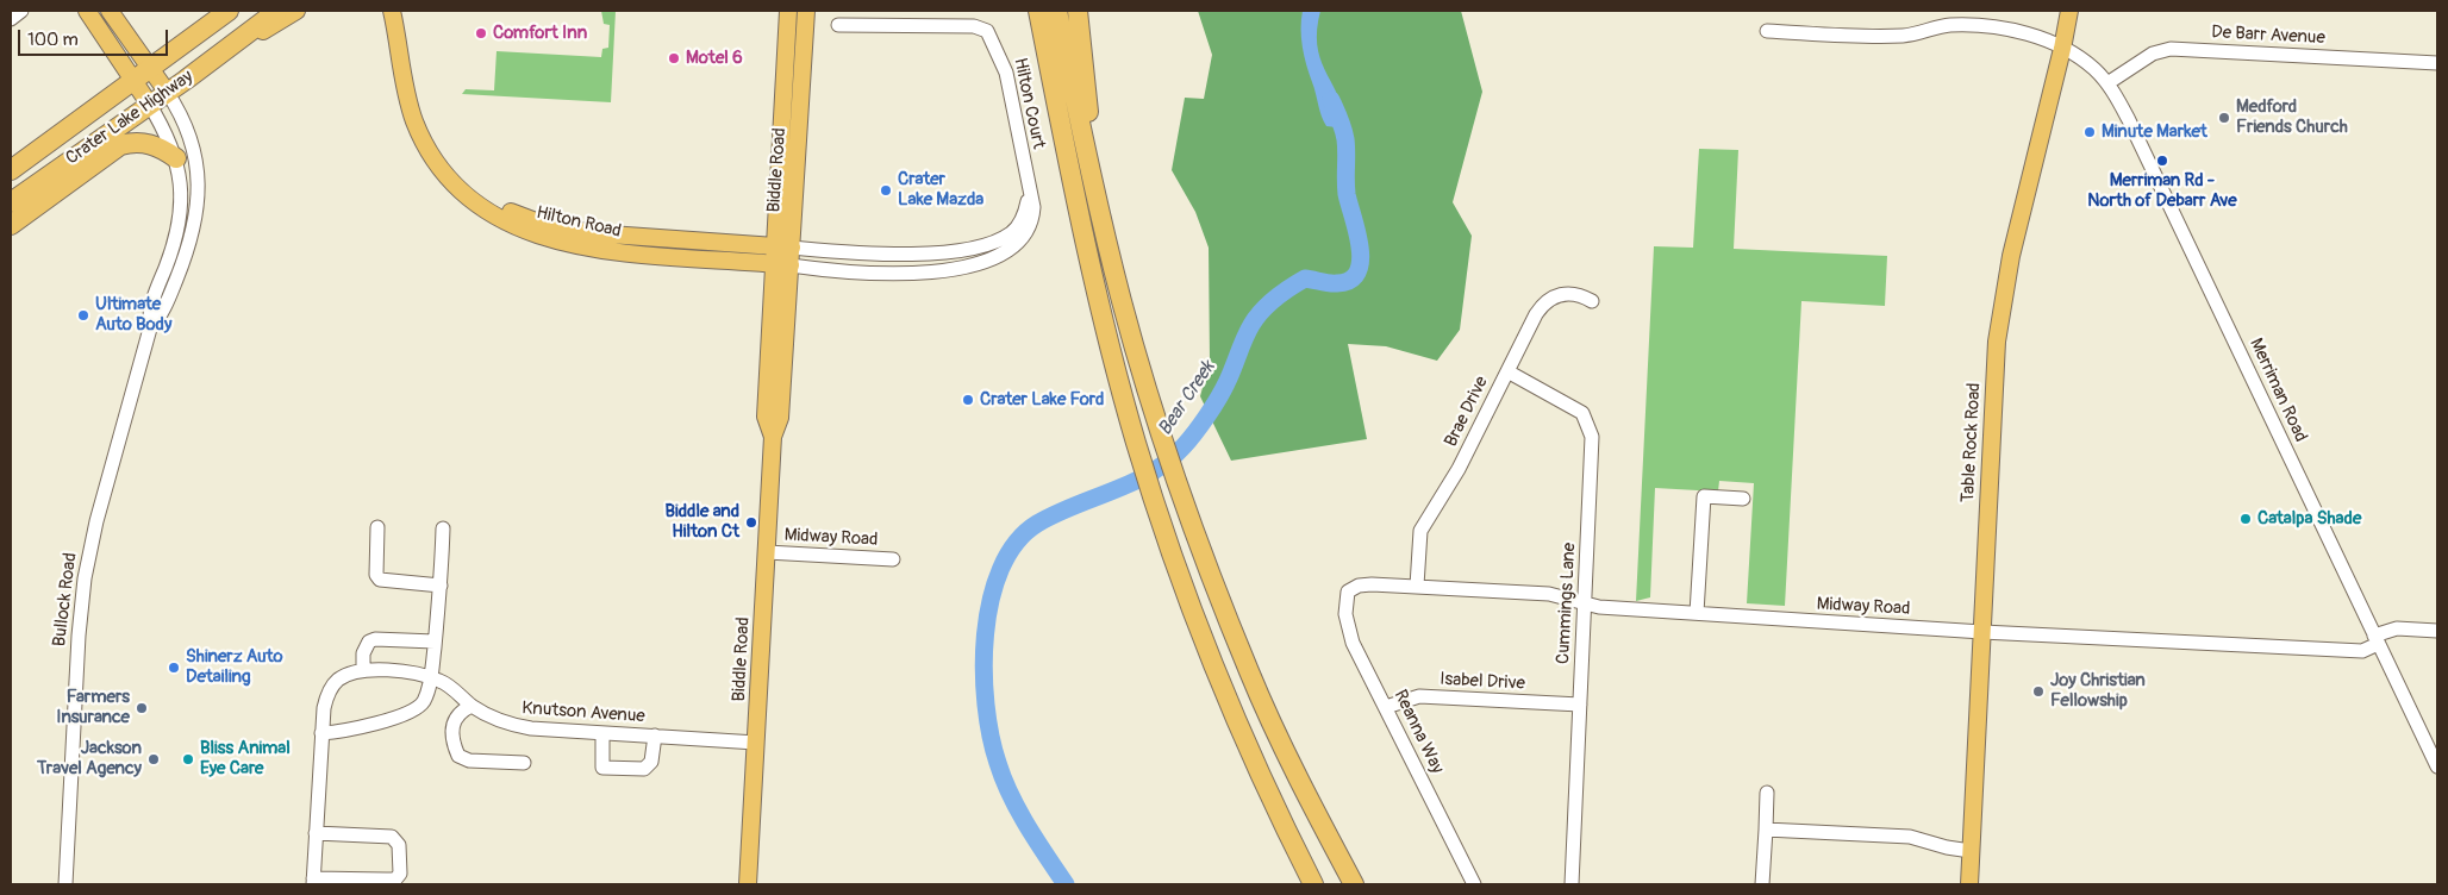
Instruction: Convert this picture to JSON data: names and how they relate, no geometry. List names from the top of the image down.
{
  "streets": {
    "highway": ["Crater Lake Highway"],
    "main road": ["Biddle Road", "Hilton Road", "Table Rock Road"],
    "street": [
      "De Barr Avenue",
      "Hilton Court",
      "Merriman Road",
      "Brae Drive",
      "Midway Road",
      "Bullock Road",
      "Cummings Lane",
      "Isabel Drive",
      "Knutson Avenue",
      "Reanna Way"
    ]
  },
  "crossings": [
    ["De Barr Avenue", "Merriman Road"],
    ["Hilton Court", "Biddle Road"],
    ["Hilton Court", "Hilton Road"],
    ["Crater Lake Highway", "Bullock Road"],
    ["Biddle Road", "Hilton Road"],
    ["Biddle Road", "Midway Road"],
    ["Biddle Road", "Knutson Avenue"],
    ["Merriman Road", "Table Rock Road"],
    ["Merriman Road", "Midway Road"],
    ["Brae Drive", "Midway Road"],
    ["Brae Drive", "Cummings Lane"],
    ["Table Rock Road", "Midway Road"],
    ["Midway Road", "Cummings Lane"],
    ["Midway Road", "Reanna Way"],
    ["Cummings Lane", "Isabel Drive"],
    ["Isabel Drive", "Reanna Way"]
  ],
  "water": ["Bear Creek"],
  "places": [
    "Comfort Inn",
    "Motel 6",
    "Medford Friends Church",
    "Minute Market",
    "Merriman Rd - North of Debarr Ave",
    "Crater Lake Mazda",
    "Ultimate Auto Body",
    "Crater Lake Ford",
    "Catalpa Shade",
    "Biddle and Hilton Ct",
    "Shinerz Auto Detailing",
    "Joy Christian Fellowship",
    "Farmers Insurance",
    "Jackson Travel Agency",
    "Bliss Animal Eye Care"
  ],
  "scale_bar": "100 m"
}
